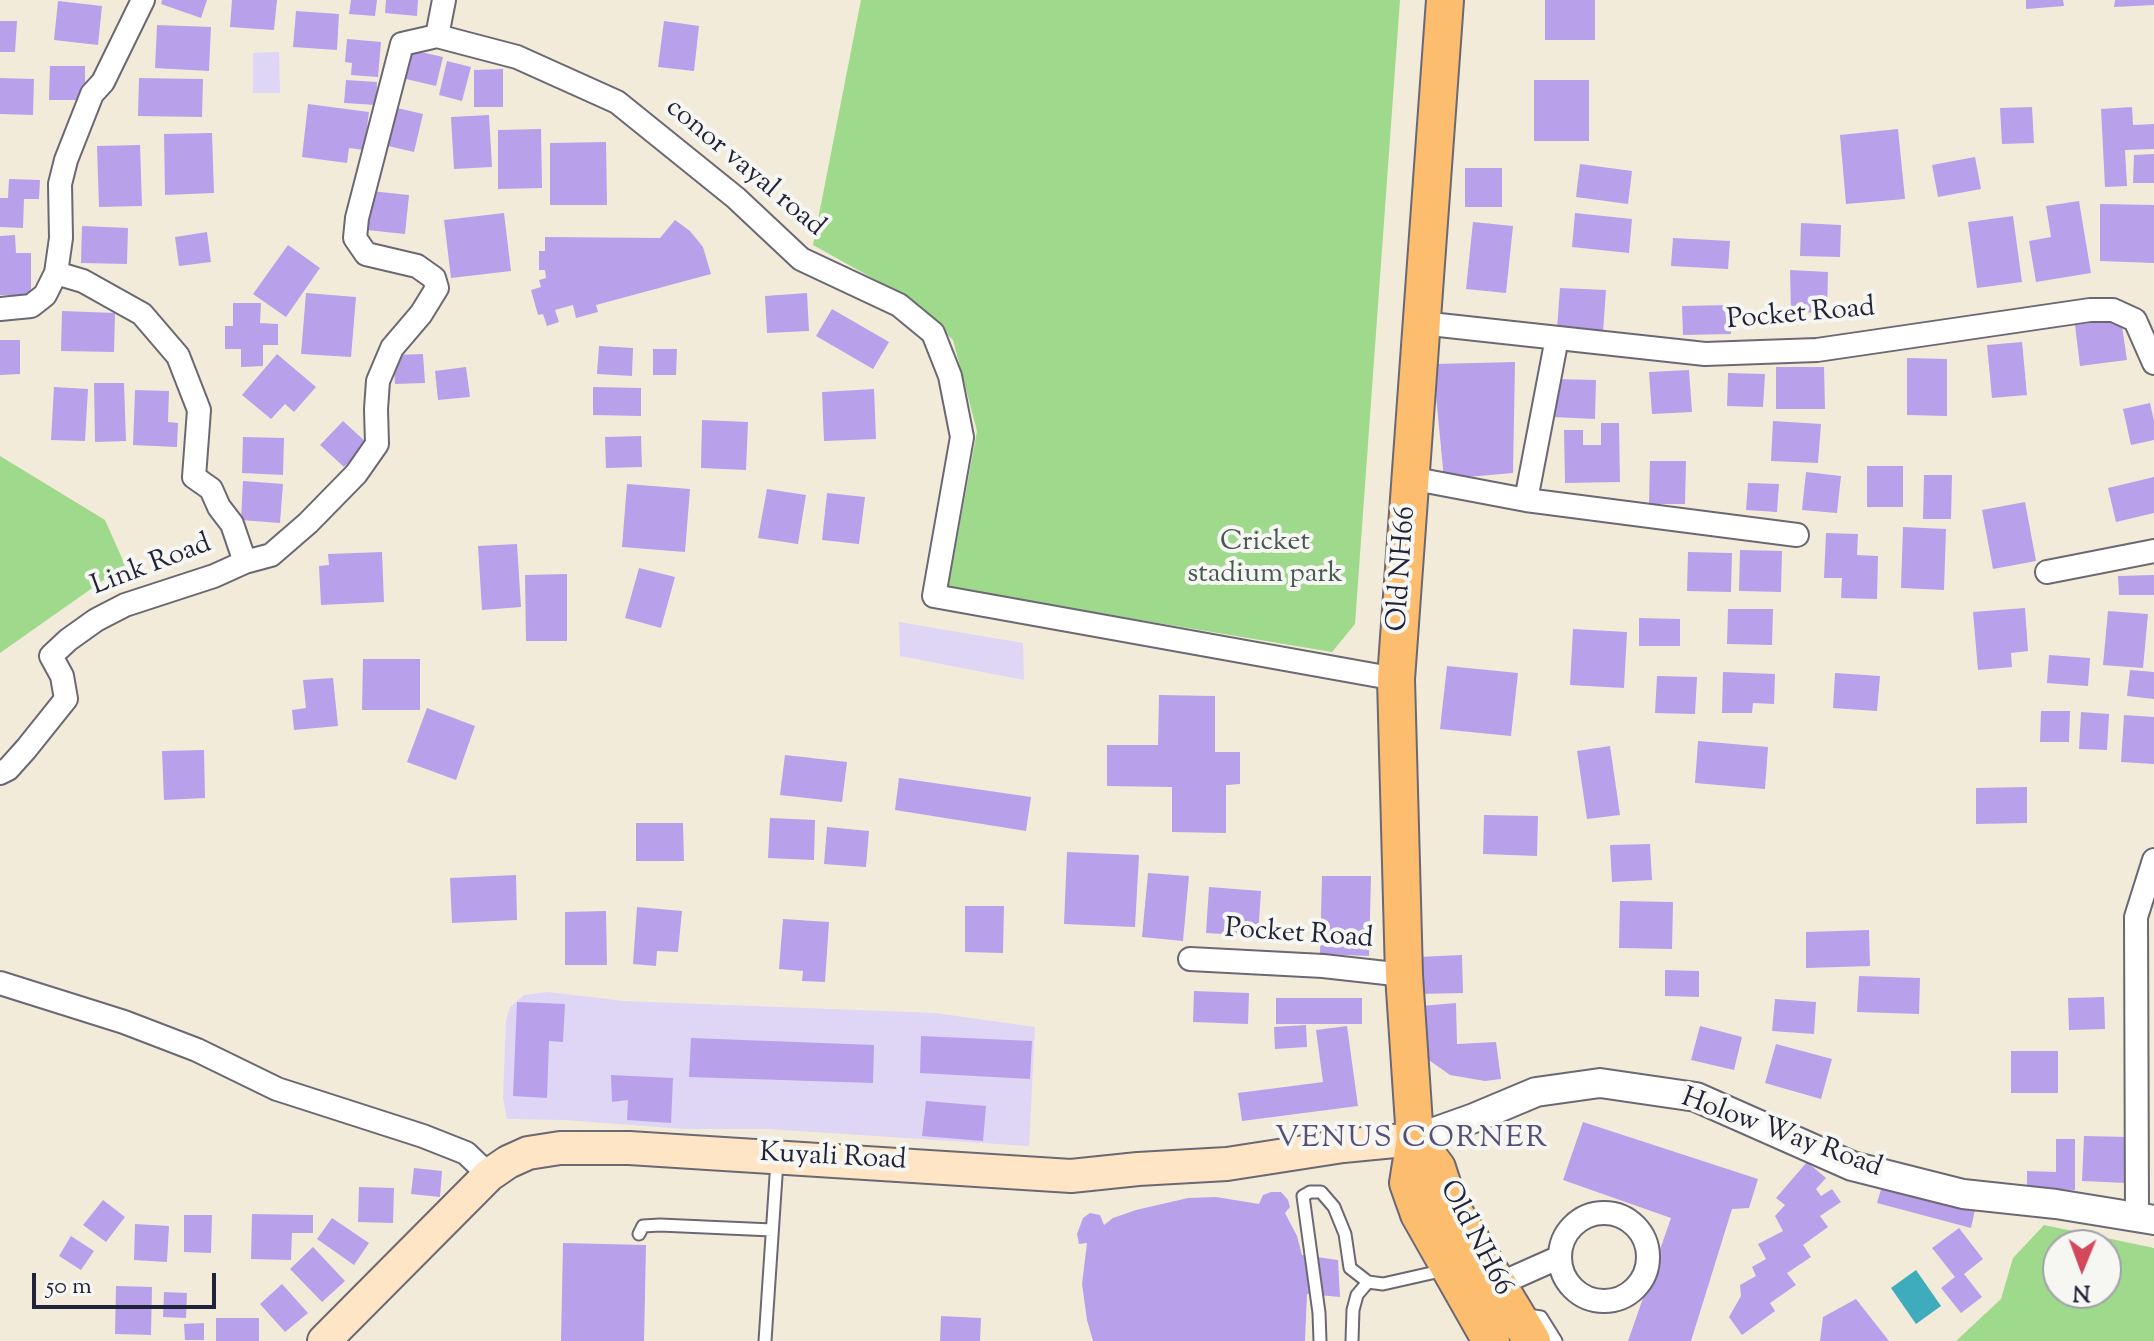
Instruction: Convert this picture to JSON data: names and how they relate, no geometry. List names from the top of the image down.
{
  "streets": {
    "main road": ["Old NH66", "Kuyali Road"],
    "street": [
      "conor vayal road",
      "Pocket Road",
      "Link Road",
      "Holow Way Road"
    ]
  },
  "crossings": [
    ["conor vayal road", "Old NH66"],
    ["Pocket Road", "Old NH66"],
    ["Old NH66", "Holow Way Road"],
    ["Old NH66", "Kuyali Road"],
    ["Holow Way Road", "Kuyali Road"]
  ],
  "districts": ["VENUS CORNER"],
  "parks": ["Cricket stadium park"],
  "scale_bar": "50 m",
  "north": "bottom"
}
